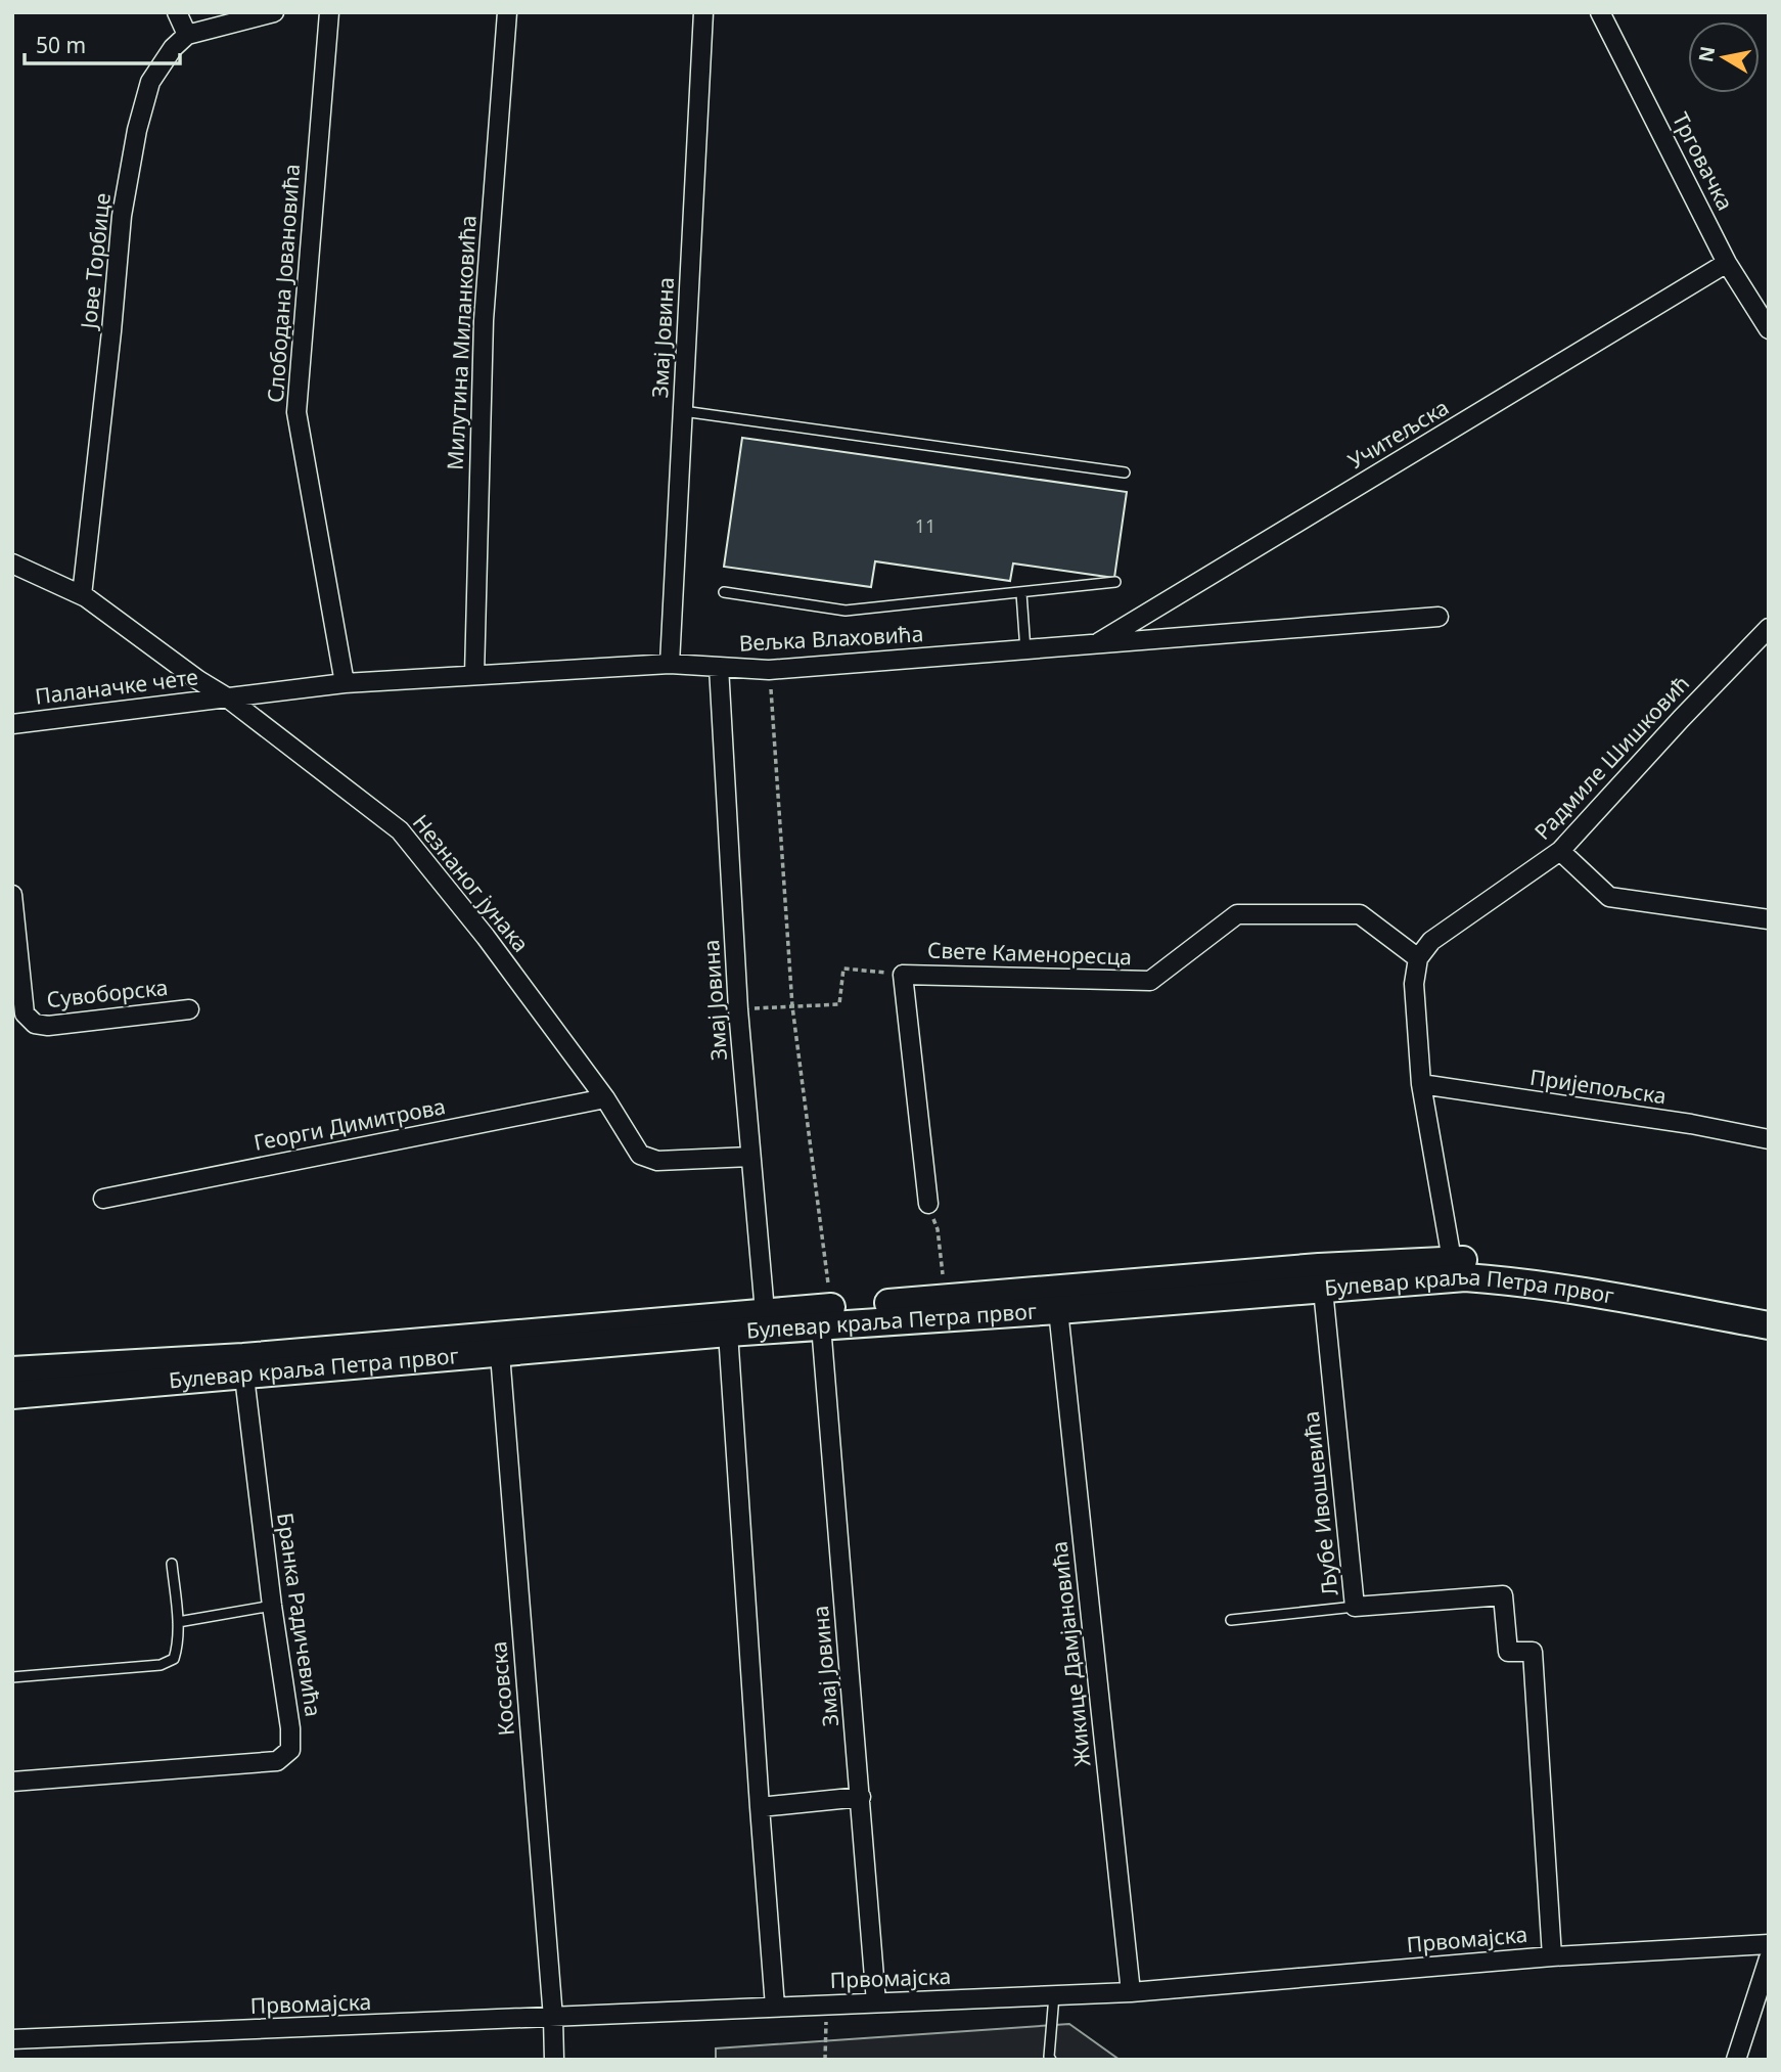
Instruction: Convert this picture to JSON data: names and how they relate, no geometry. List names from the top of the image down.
{
  "streets": {
    "main road": ["Булевар краља Петра првог"],
    "street": [
      "Трговачка",
      "Јове Торбице",
      "Слободана Јовановића",
      "Змај Јовина",
      "Милутина Миланковића",
      "Учитељска",
      "Вељка Влаховића",
      "Паланачке чете",
      "Радмиле Шишковић",
      "Незнаног јунака",
      "Свете Каменоресца",
      "Сувоборска",
      "Пријепољска",
      "Георги Димитрова",
      "Љубе Ивошевића",
      "Бранка Радичевића",
      "Жикице Дамјановића",
      "Косовска",
      "Првомајска"
    ]
  },
  "crossings": [
    ["Трговачка", "Учитељска"],
    ["Јове Торбице", "Незнаног јунака"],
    ["Слободана Јовановића", "Вељка Влаховића"],
    ["Змај Јовина", "Вељка Влаховића"],
    ["Змај Јовина", "Незнаног јунака"],
    ["Змај Јовина", "Булевар краља Петра првог"],
    ["Змај Јовина", "Првомајска"],
    ["Милутина Миланковића", "Вељка Влаховића"],
    ["Учитељска", "Вељка Влаховића"],
    ["Вељка Влаховића", "Паланачке чете"],
    ["Вељка Влаховића", "Незнаног јунака"],
    ["Паланачке чете", "Незнаног јунака"],
    ["Радмиле Шишковић", "Свете Каменоресца"],
    ["Незнаног јунака", "Георги Димитрова"],
    ["Булевар краља Петра првог", "Љубе Ивошевића"],
    ["Булевар краља Петра првог", "Бранка Радичевића"],
    ["Булевар краља Петра првог", "Жикице Дамјановића"],
    ["Булевар краља Петра првог", "Косовска"],
    ["Љубе Ивошевића", "Првомајска"],
    ["Жикице Дамјановића", "Првомајска"],
    ["Косовска", "Првомајска"]
  ],
  "house_numbers": ["11"],
  "scale_bar": "50 m",
  "north": "left"
}
